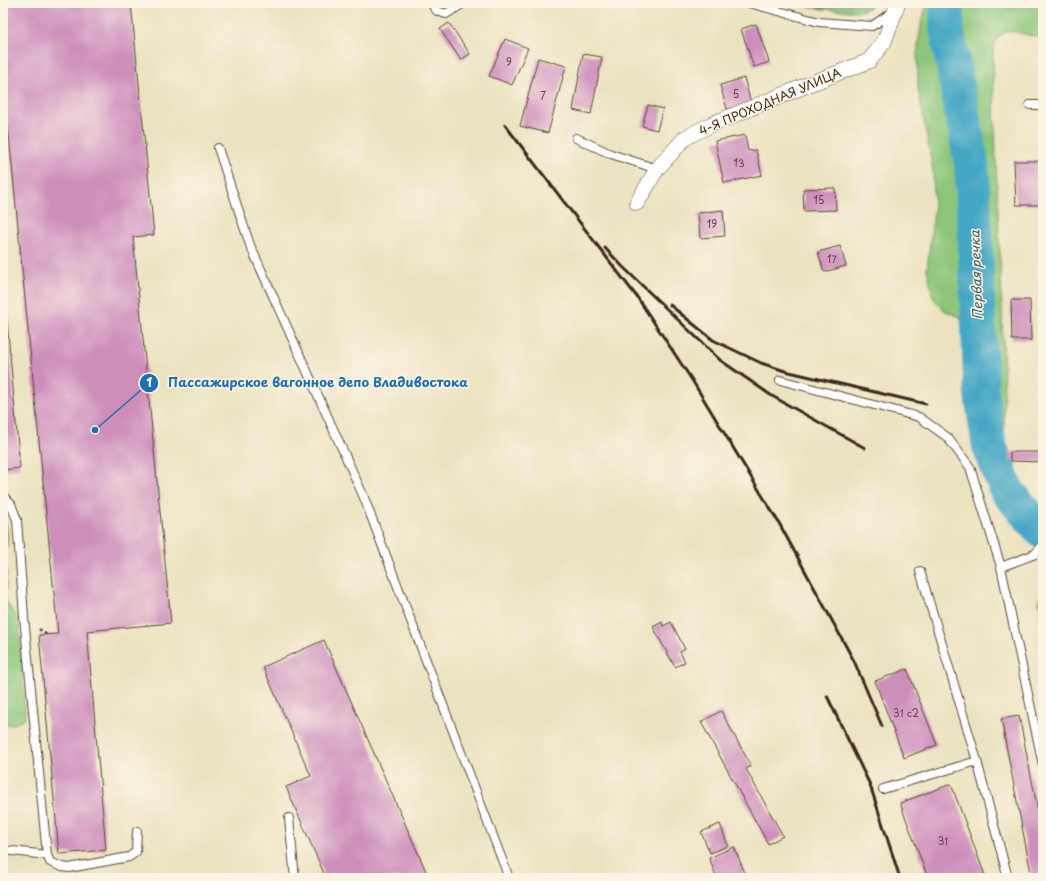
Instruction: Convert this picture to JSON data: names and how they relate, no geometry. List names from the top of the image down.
{
  "streets": {
    "street": ["4-Я ПРОХОДНАЯ УЛИЦА"]
  },
  "water": ["Первая речка"],
  "places": ["Пассажирское вагонное депо Владивостока"],
  "house_numbers": [
    "9",
    "5",
    "7",
    "13",
    "15",
    "19",
    "17",
    "31 с2",
    "31"
  ]
}
